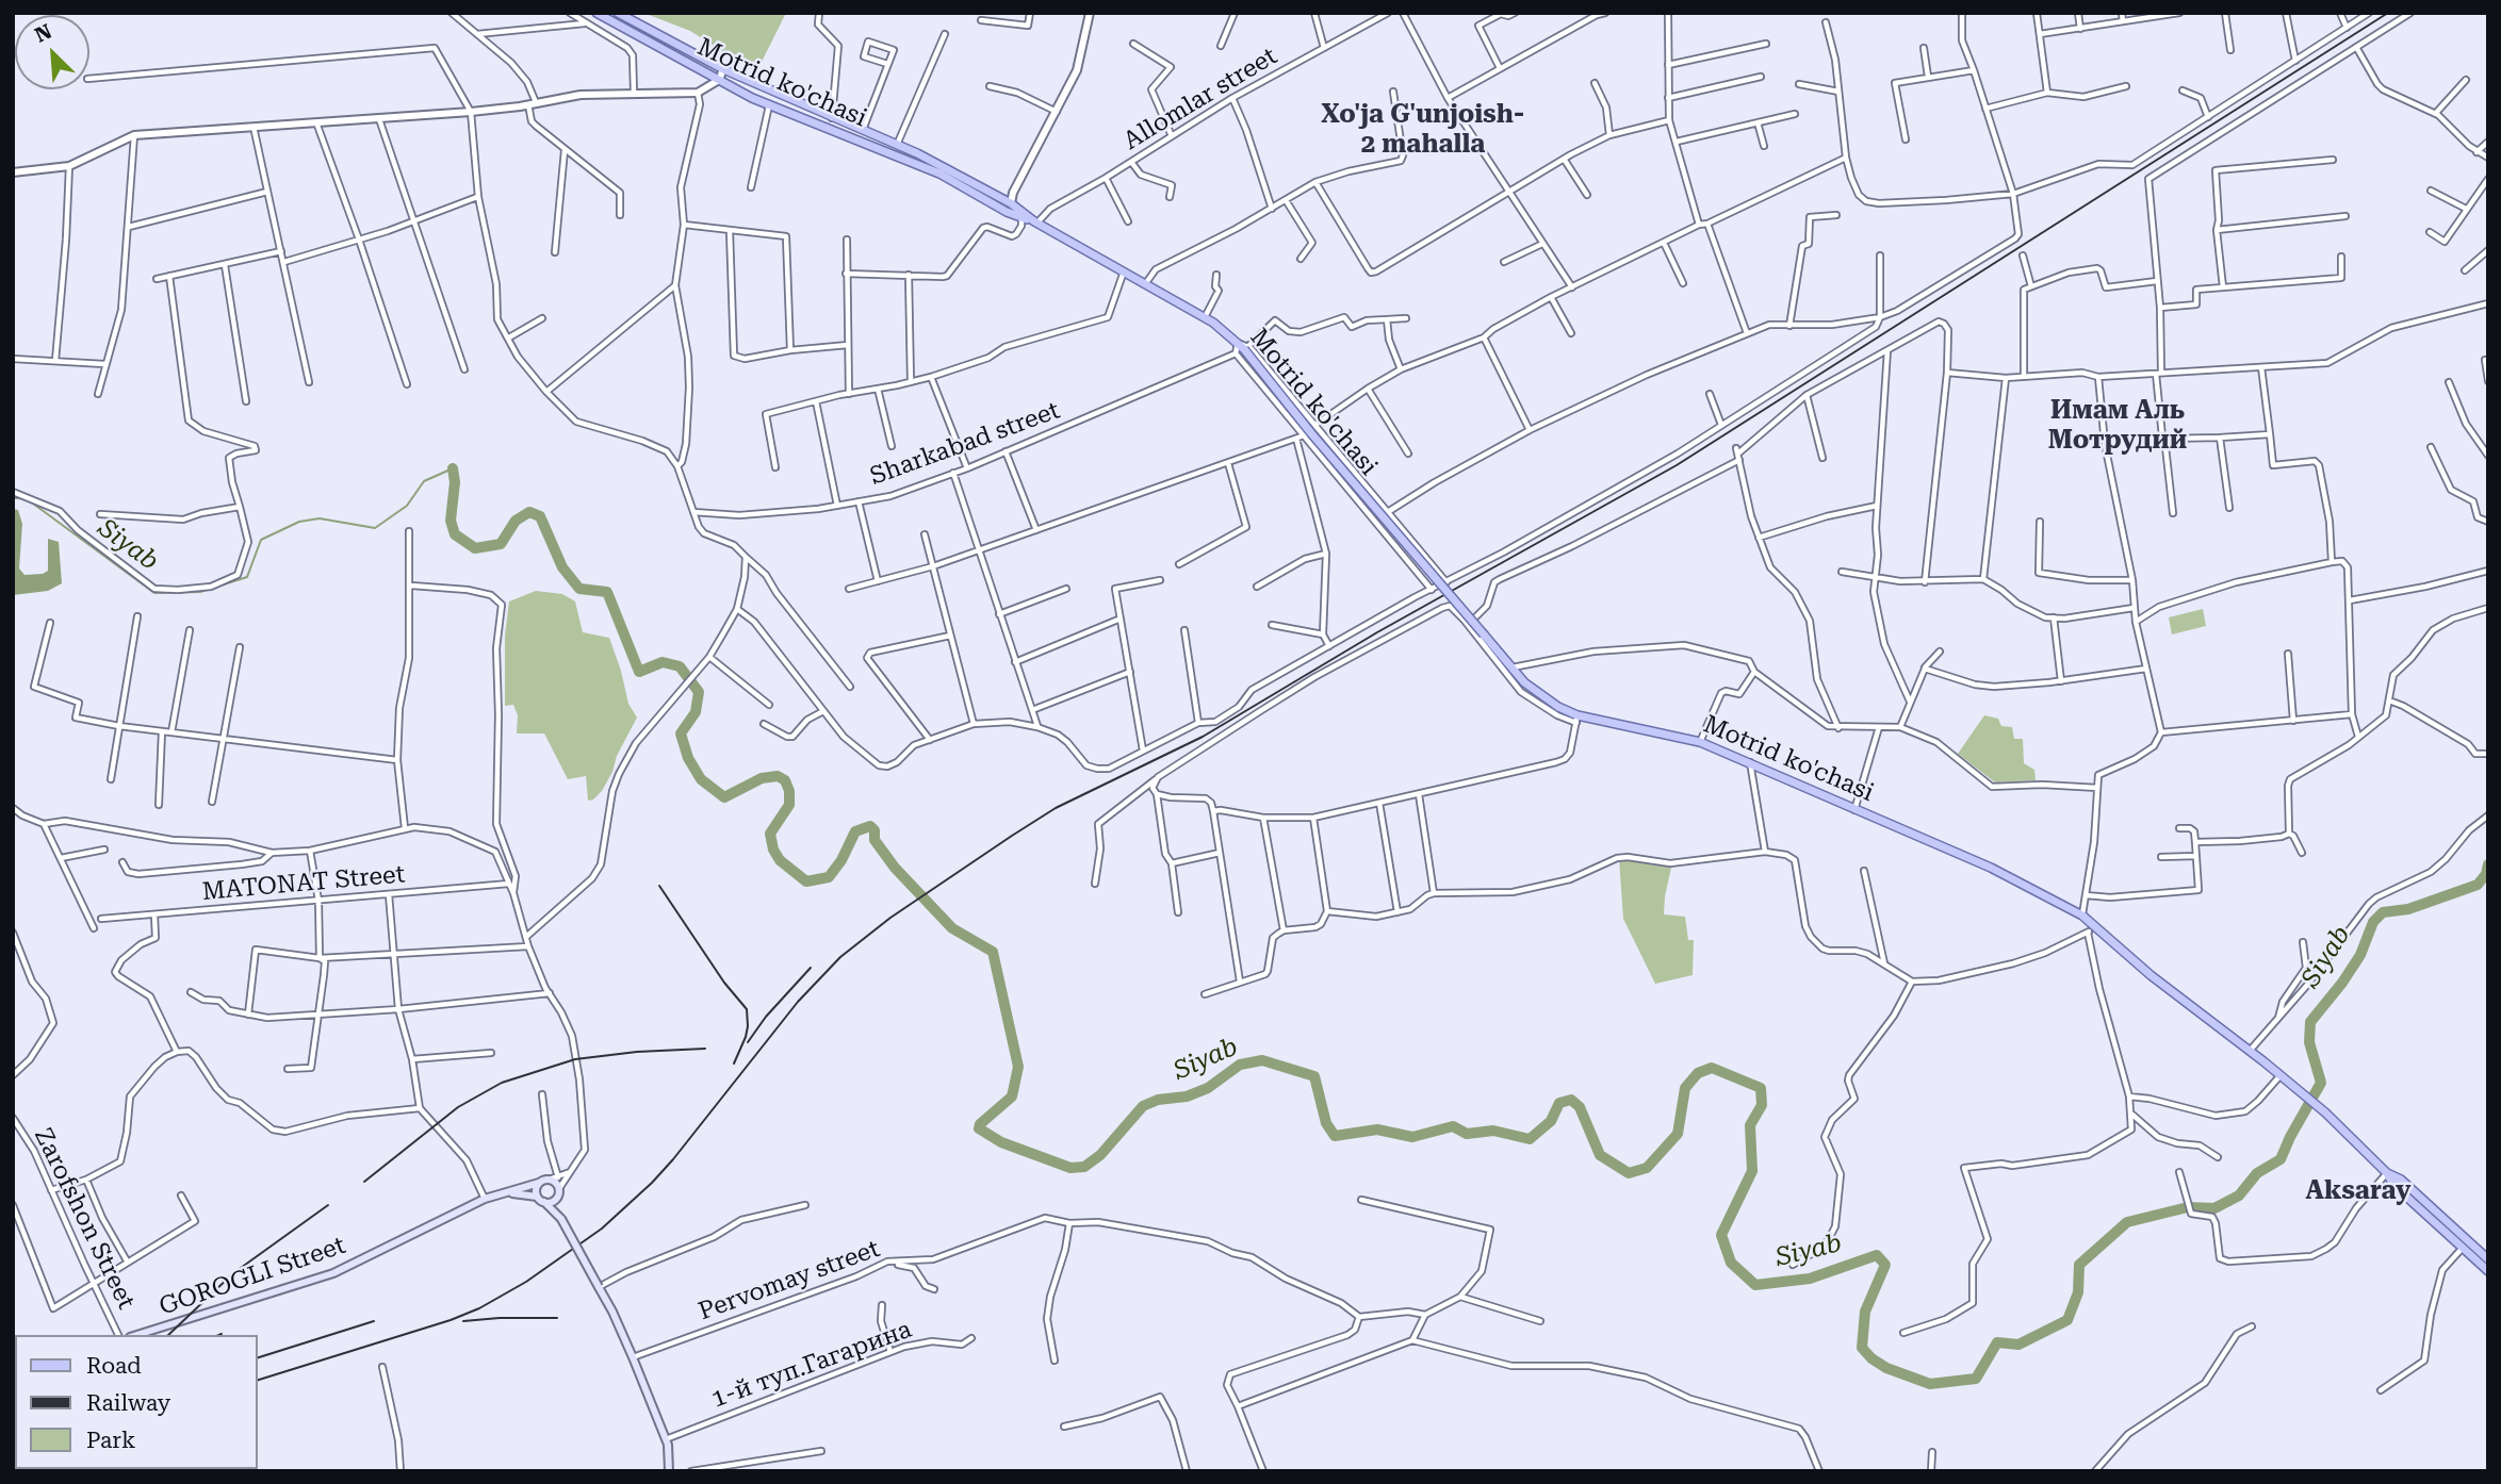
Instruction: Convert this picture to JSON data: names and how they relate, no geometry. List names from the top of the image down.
{
  "streets": {
    "main road": ["Motrid ko'chasi", "GOROGLI Street"],
    "street": [
      "Allomlar street",
      "Sharkabad street",
      "MATONAT Street",
      "Zarofshon Street",
      "Pervomay street",
      "1-й туп.Гагарина"
    ]
  },
  "crossings": [
    ["Motrid ko'chasi", "Allomlar street"],
    ["Motrid ko'chasi", "Sharkabad street"]
  ],
  "districts": ["Xo'ja G'unjoish- 2 mahalla", "Имам Аль Мотрудий", "Aksaray"],
  "water": ["Siyab"],
  "legend": ["Road", "Railway", "Park"],
  "north": "top left"
}
